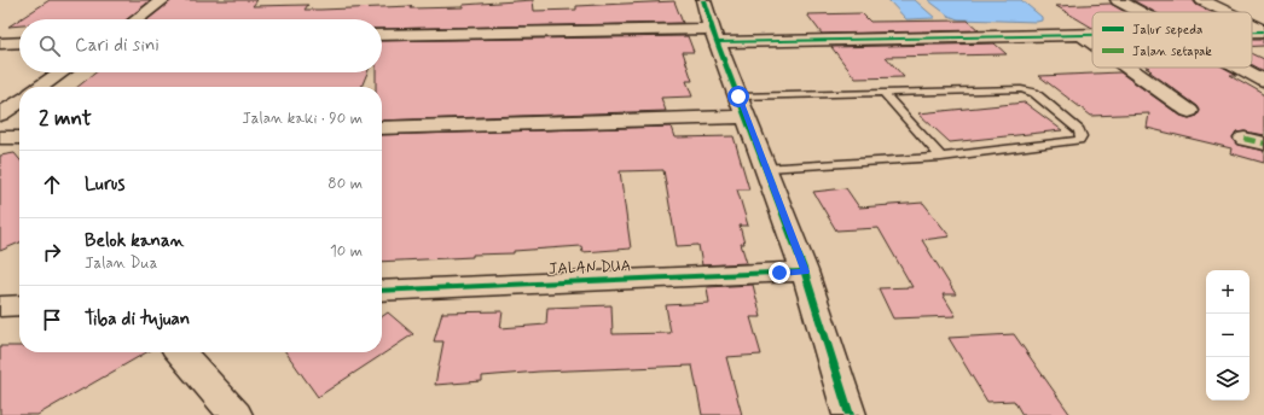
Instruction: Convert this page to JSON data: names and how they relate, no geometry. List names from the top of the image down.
{
  "streets": {
    "street": ["JALAN DUA"]
  },
  "legend": ["Jalur sepeda", "Jalan setapak"],
  "page": {
    "search": "Cari di sini",
    "heading": ["2 mnt", "Jalan kaki · 90 m"],
    "list": [
      ["Lurus", "80 m"],
      ["Belok kanan", "Jalan Dua", "10 m"],
      "Tiba di tujuan"
    ],
    "map_buttons": ["+", "−"]
  }
}
